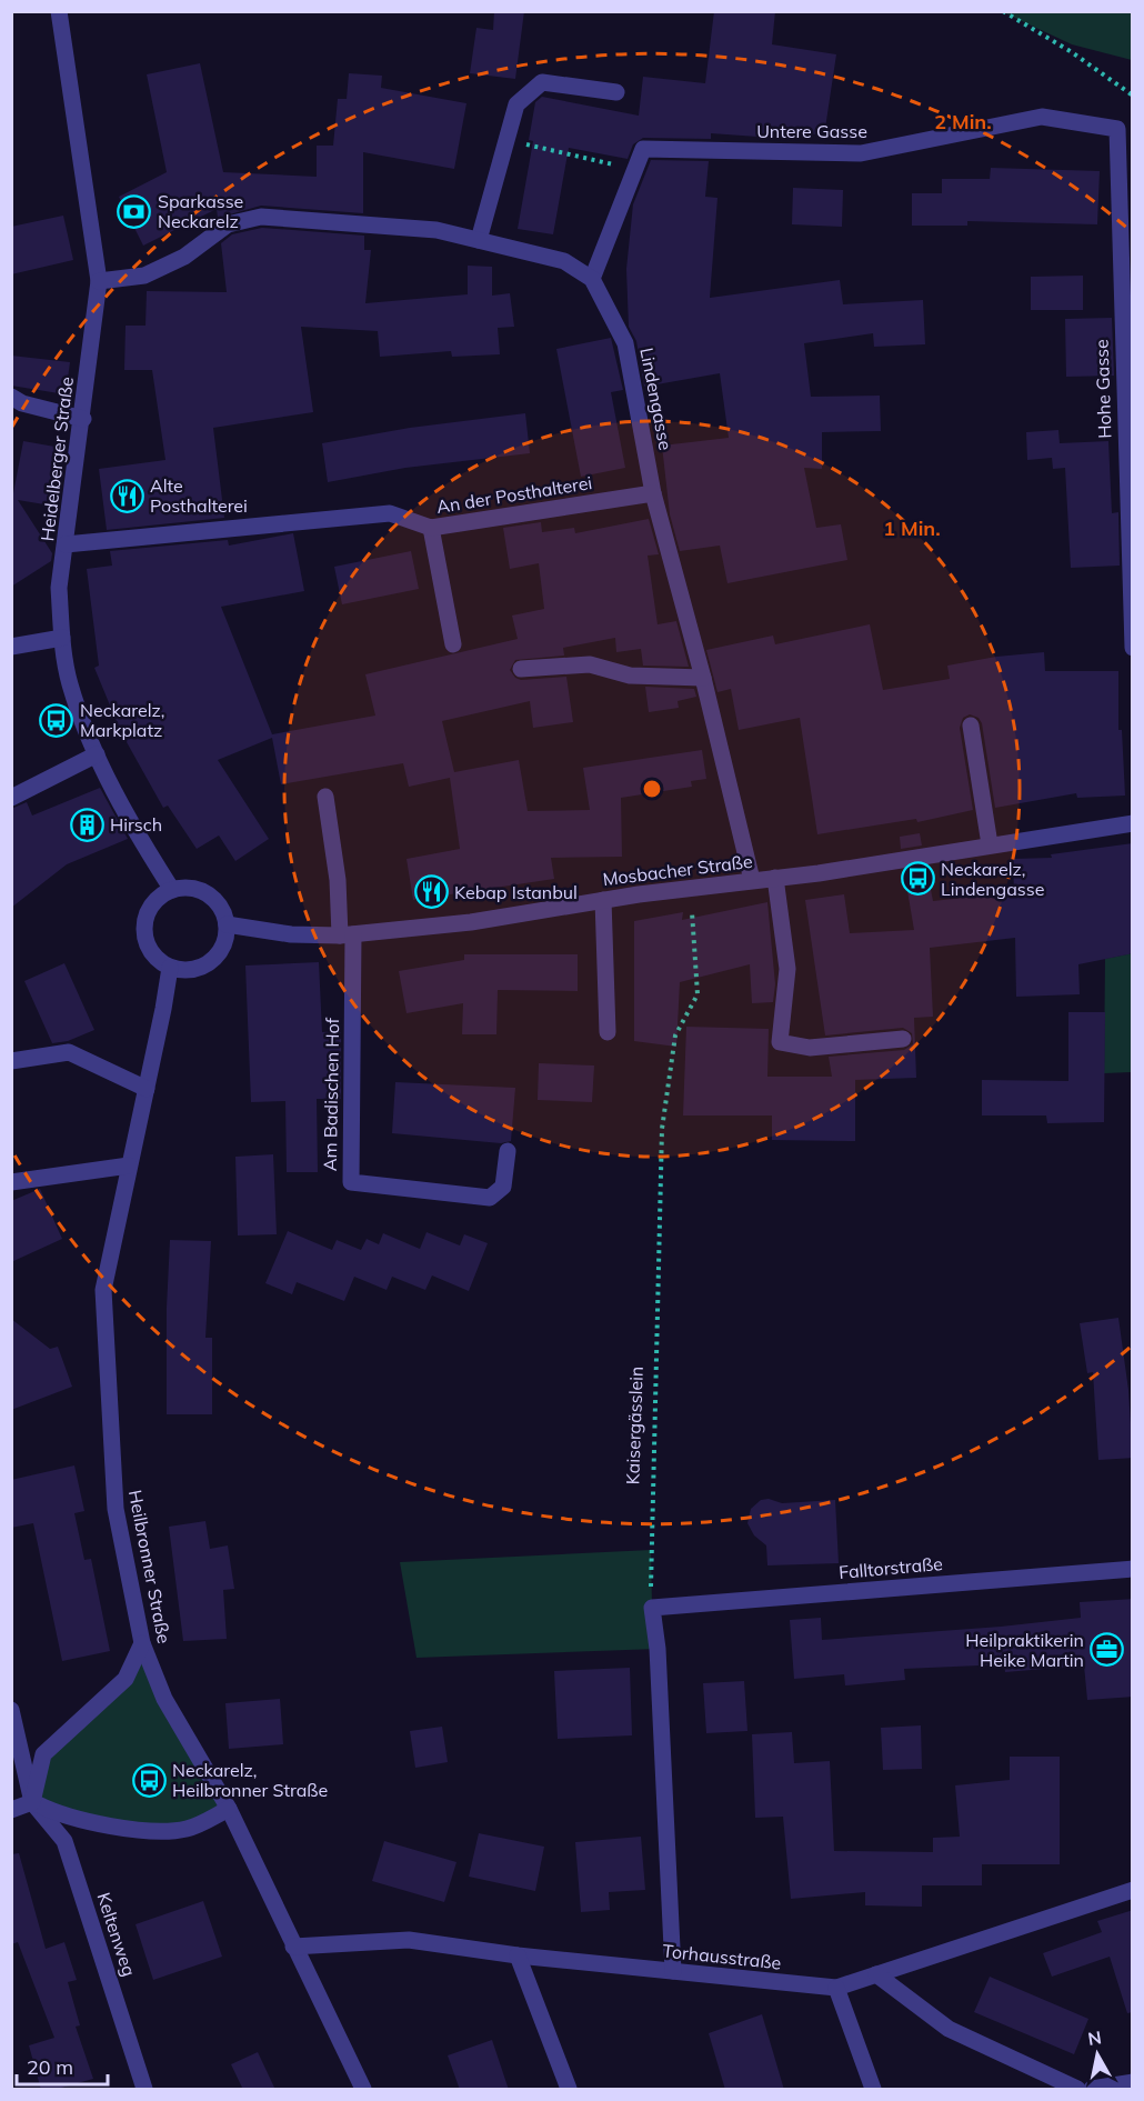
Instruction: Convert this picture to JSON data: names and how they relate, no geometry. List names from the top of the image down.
{
  "streets": {
    "street": [
      "Untere Gasse",
      "Hohe Gasse",
      "Lindengasse",
      "Heidelberger Straße",
      "An der Posthalterei",
      "Mosbacher Straße",
      "Am Badischen Hof",
      "Heilbronner Straße",
      "Falltorstraße",
      "Keltenweg",
      "Torhausstraße"
    ],
    "path": ["Kaisergässlein"]
  },
  "crossings": [
    ["Untere Gasse", "Hohe Gasse"],
    ["Untere Gasse", "Lindengasse"],
    ["Lindengasse", "An der Posthalterei"],
    ["Lindengasse", "Mosbacher Straße"],
    ["Heidelberger Straße", "An der Posthalterei"],
    ["Heidelberger Straße", "Mosbacher Straße"],
    ["Heidelberger Straße", "Heilbronner Straße"],
    ["Mosbacher Straße", "Am Badischen Hof"],
    ["Mosbacher Straße", "Kaisergässlein"],
    ["Mosbacher Straße", "Heilbronner Straße"],
    ["Kaisergässlein", "Falltorstraße"],
    ["Heilbronner Straße", "Torhausstraße"]
  ],
  "places": {
    "bank": ["Sparkasse Neckarelz"],
    "restaurant": ["Alte Posthalterei", "Kebap Istanbul"],
    "bus stop": ["Neckarelz, Markplatz", "Neckarelz, Lindengasse", "Neckarelz, Heilbronner Straße"],
    "building": ["Hirsch"],
    "office": ["Heilpraktikerin Heike Martin"]
  },
  "scale_bar": "20 m",
  "north": "top",
  "rings": ["2 Min.", "1 Min."]
}
